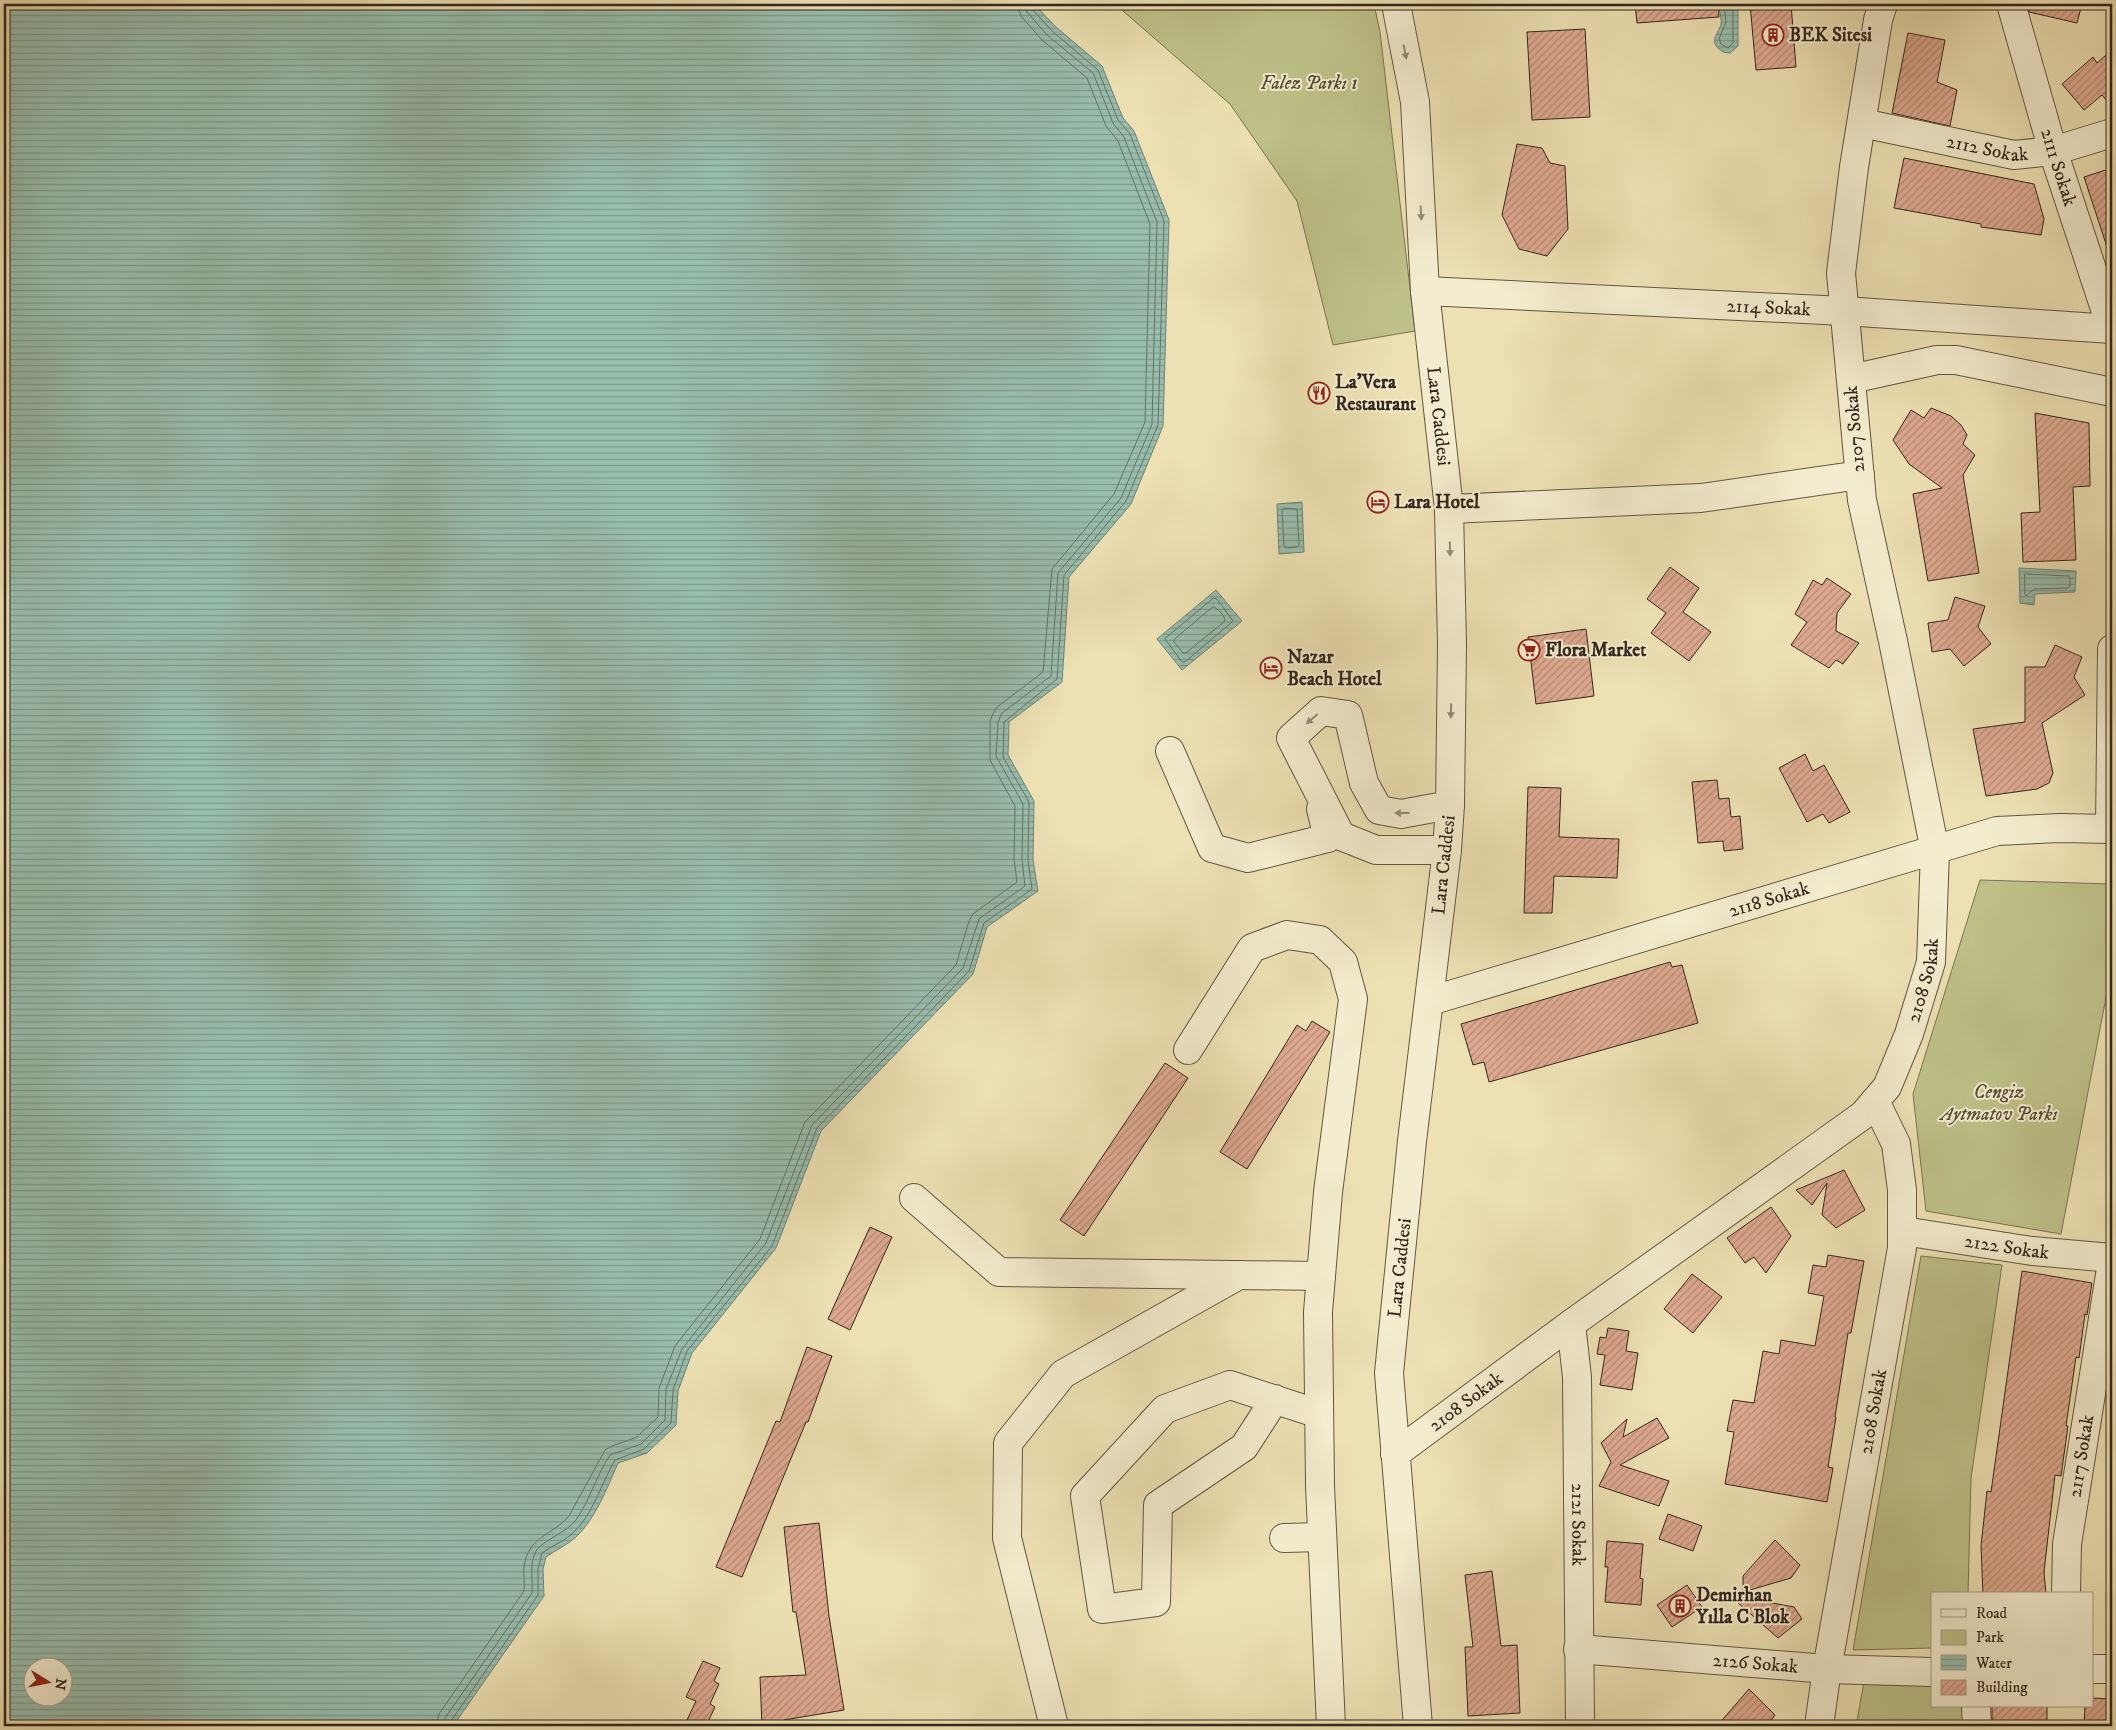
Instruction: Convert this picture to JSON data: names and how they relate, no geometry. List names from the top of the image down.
{
  "streets": {
    "street": [
      "2112 Sokak",
      "2111 Sokak",
      "2114 Sokak",
      "Lara Caddesi",
      "2107 Sokak",
      "2118 Sokak",
      "2108 Sokak",
      "2122 Sokak",
      "2117 Sokak",
      "2121 Sokak",
      "2126 Sokak"
    ]
  },
  "crossings": [
    ["2112 Sokak", "2111 Sokak"],
    ["2112 Sokak", "2107 Sokak"],
    ["2111 Sokak", "2114 Sokak"],
    ["2114 Sokak", "Lara Caddesi"],
    ["2114 Sokak", "2107 Sokak"],
    ["Lara Caddesi", "2118 Sokak"],
    ["Lara Caddesi", "2108 Sokak"],
    ["2107 Sokak", "2118 Sokak"],
    ["2107 Sokak", "2108 Sokak"],
    ["2118 Sokak", "2108 Sokak"],
    ["2108 Sokak", "2122 Sokak"],
    ["2108 Sokak", "2121 Sokak"],
    ["2108 Sokak", "2126 Sokak"],
    ["2122 Sokak", "2117 Sokak"],
    ["2121 Sokak", "2126 Sokak"]
  ],
  "parks": ["Falez Parkı 1", "Cengiz Aytmatov Parkı"],
  "places": {
    "building": ["BEK Sitesi", "Demirhan Yılla C Blok"],
    "restaurant": ["La'Vera Restaurant"],
    "hotel": ["Lara Hotel", "Nazar Beach Hotel"],
    "supermarket": ["Flora Market"]
  },
  "legend": [
    "Road",
    "Park",
    "Water",
    "Building"
  ],
  "north": "right"
}
